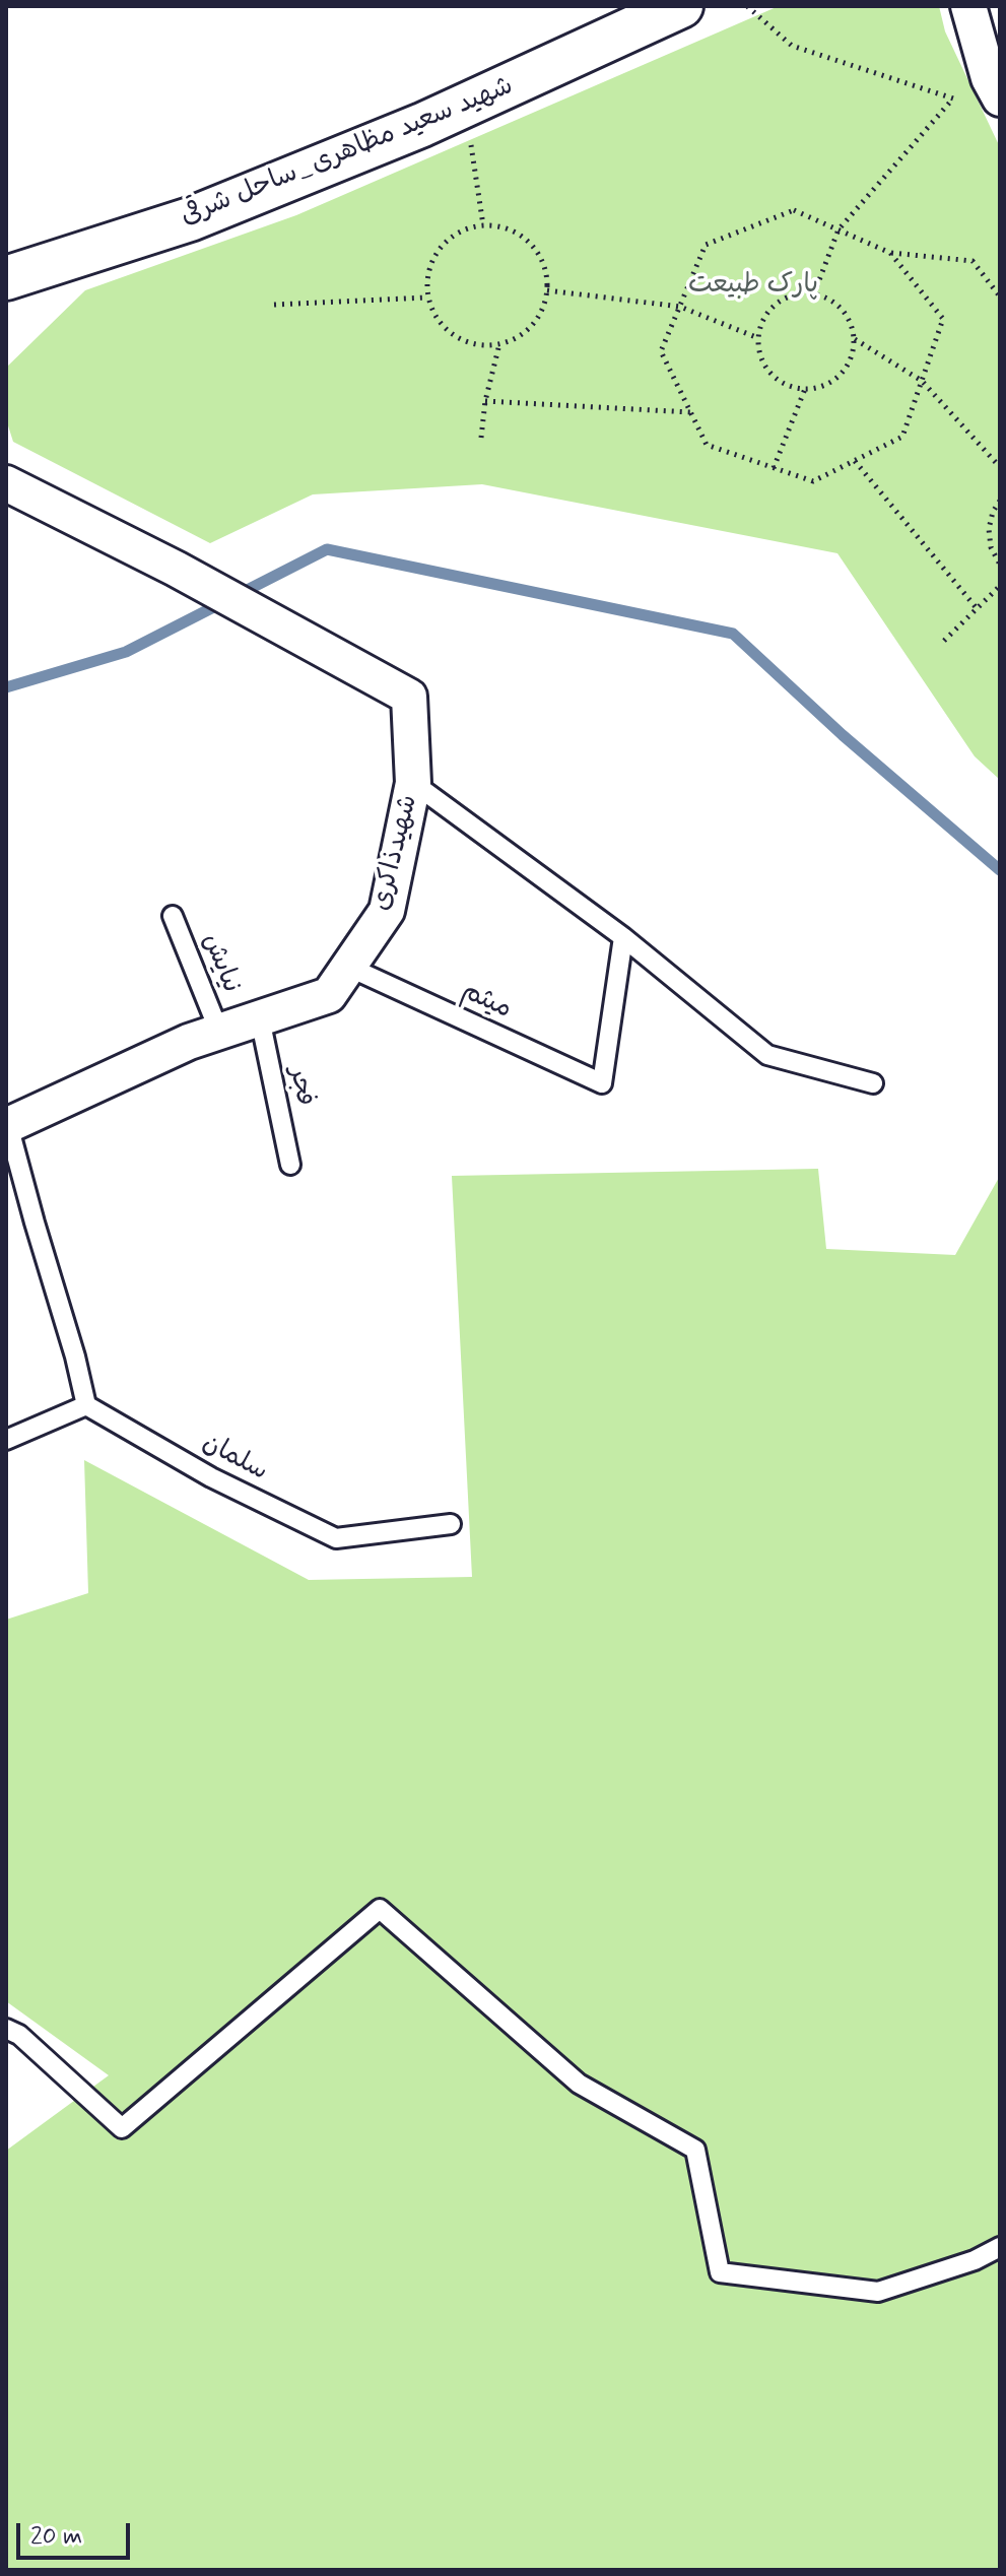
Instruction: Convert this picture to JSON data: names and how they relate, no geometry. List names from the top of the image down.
{
  "streets": {
    "street": ["شهید سعید مظاهری_ساحل شرقی", "شهیدذاکری"],
    "lane": [
      "نیایش",
      "میثم",
      "فجر",
      "سلمان"
    ]
  },
  "crossings": [
    ["شهیدذاکری", "نیایش"],
    ["شهیدذاکری", "میثم"],
    ["شهیدذاکری", "فجر"]
  ],
  "parks": ["پارک طبیعت"],
  "scale_bar": "20 m"
}
